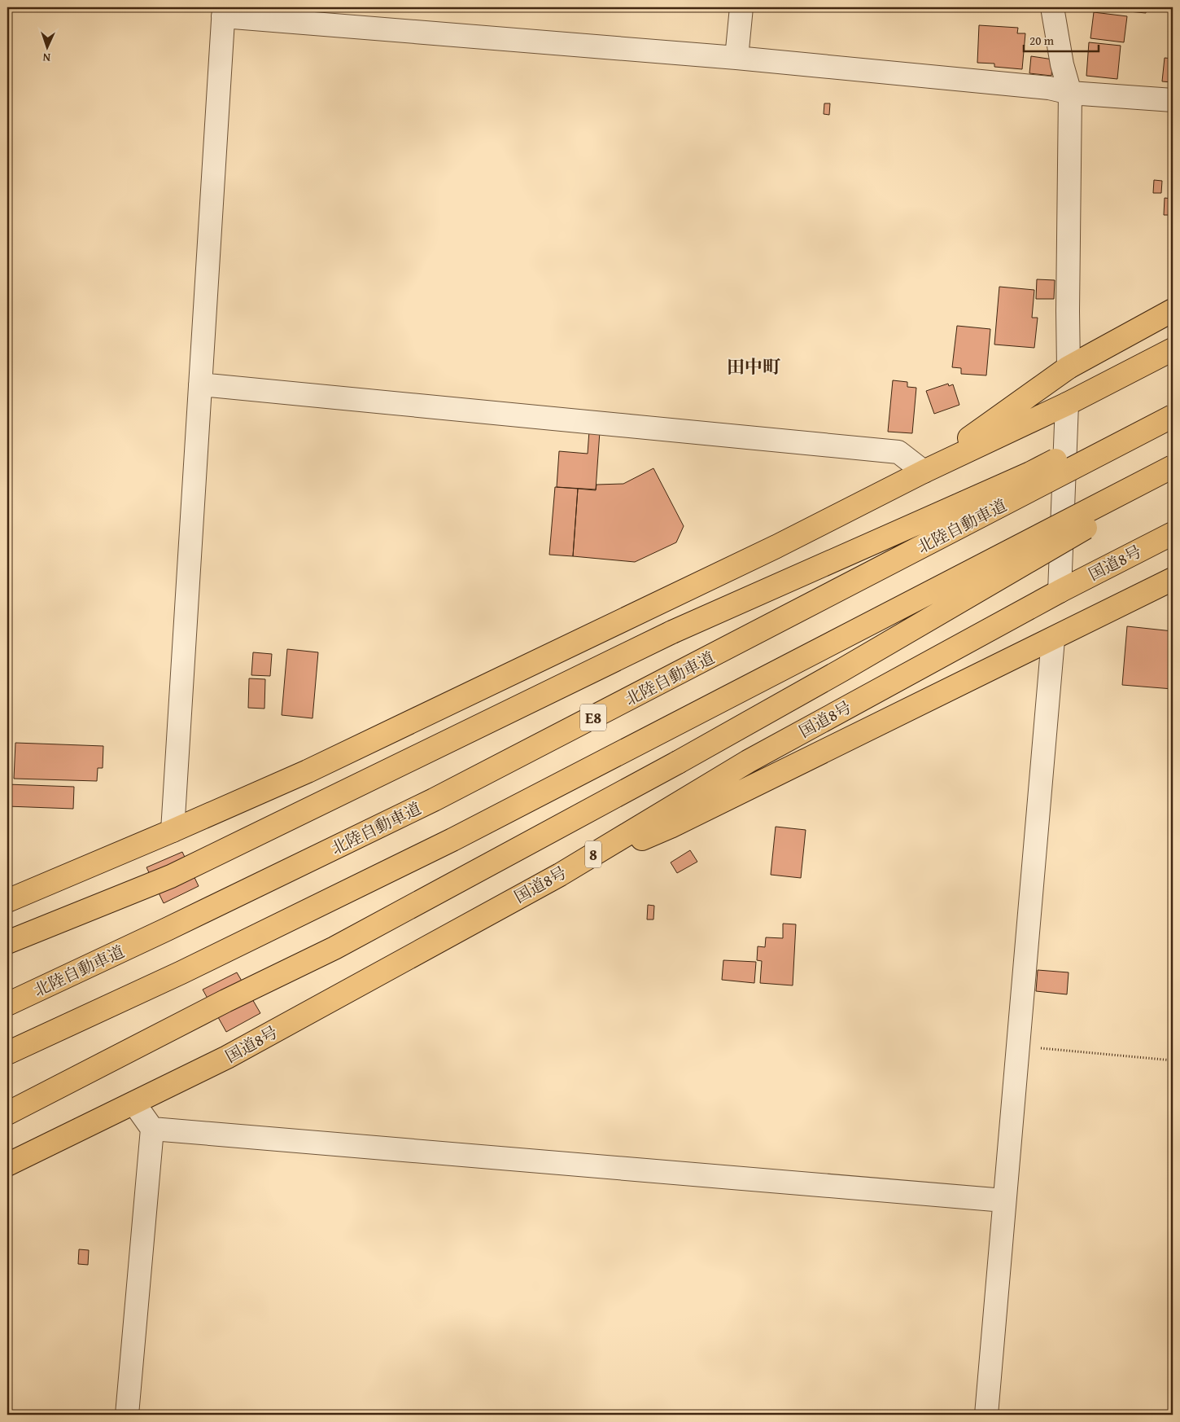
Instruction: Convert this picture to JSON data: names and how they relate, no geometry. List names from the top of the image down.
{
  "streets": {
    "highway": [
      "北陸自動車道",
      "国道8号",
      "E8",
      "8"
    ]
  },
  "districts": ["田中町"],
  "scale_bar": "20 m",
  "north": "bottom"
}
